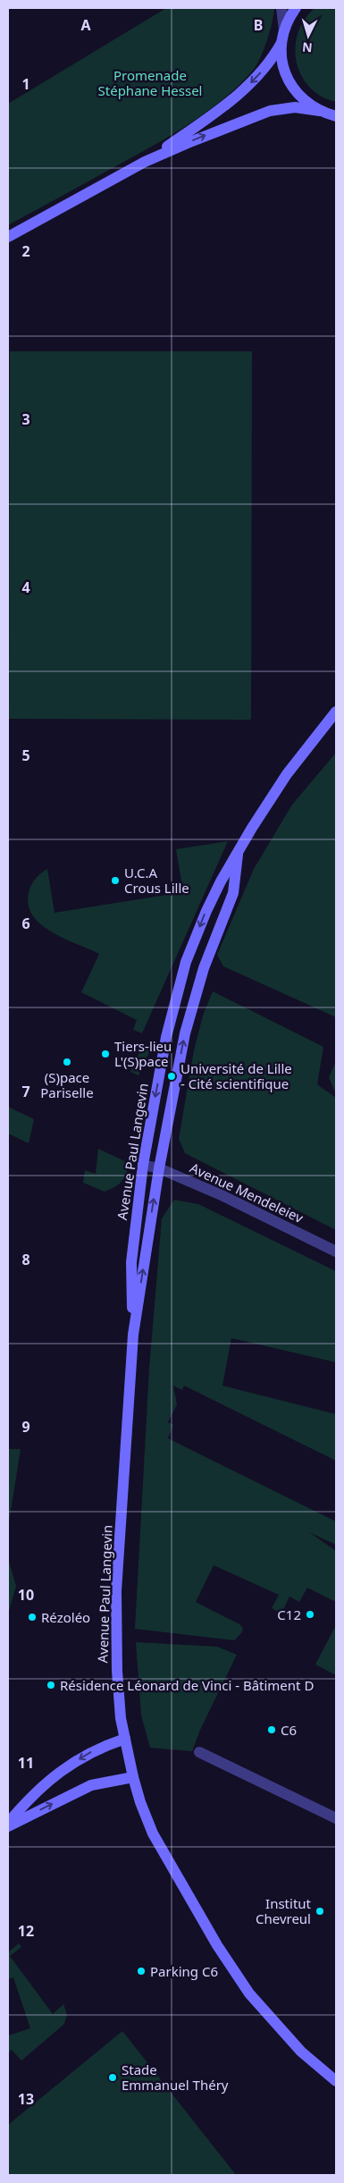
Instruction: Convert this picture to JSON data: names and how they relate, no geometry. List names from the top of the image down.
{
  "streets": {
    "street": ["Avenue Paul Langevin", "Avenue Mendeleiev"]
  },
  "crossings": [
    ["Avenue Paul Langevin", "Avenue Mendeleiev"]
  ],
  "parks": ["Promenade Stéphane Hessel"],
  "places": [
    "U.C.A Crous Lille",
    "Tiers-lieu L'(S)pace",
    "(S)pace Pariselle",
    "Université de Lille ‐ Cité scientifique",
    "C12",
    "Rézoléo",
    "Résidence Léonard de Vinci - Bâtiment D",
    "C6",
    "Institut Chevreul",
    "Parking C6",
    "Stade Emmanuel Théry"
  ],
  "north": "bottom",
  "grid": {
    "columns": ["A", "B"],
    "rows": [
      "1",
      "2",
      "3",
      "4",
      "5",
      "6",
      "7",
      "8",
      "9",
      "10",
      "11",
      "12",
      "13"
    ]
  }
}
